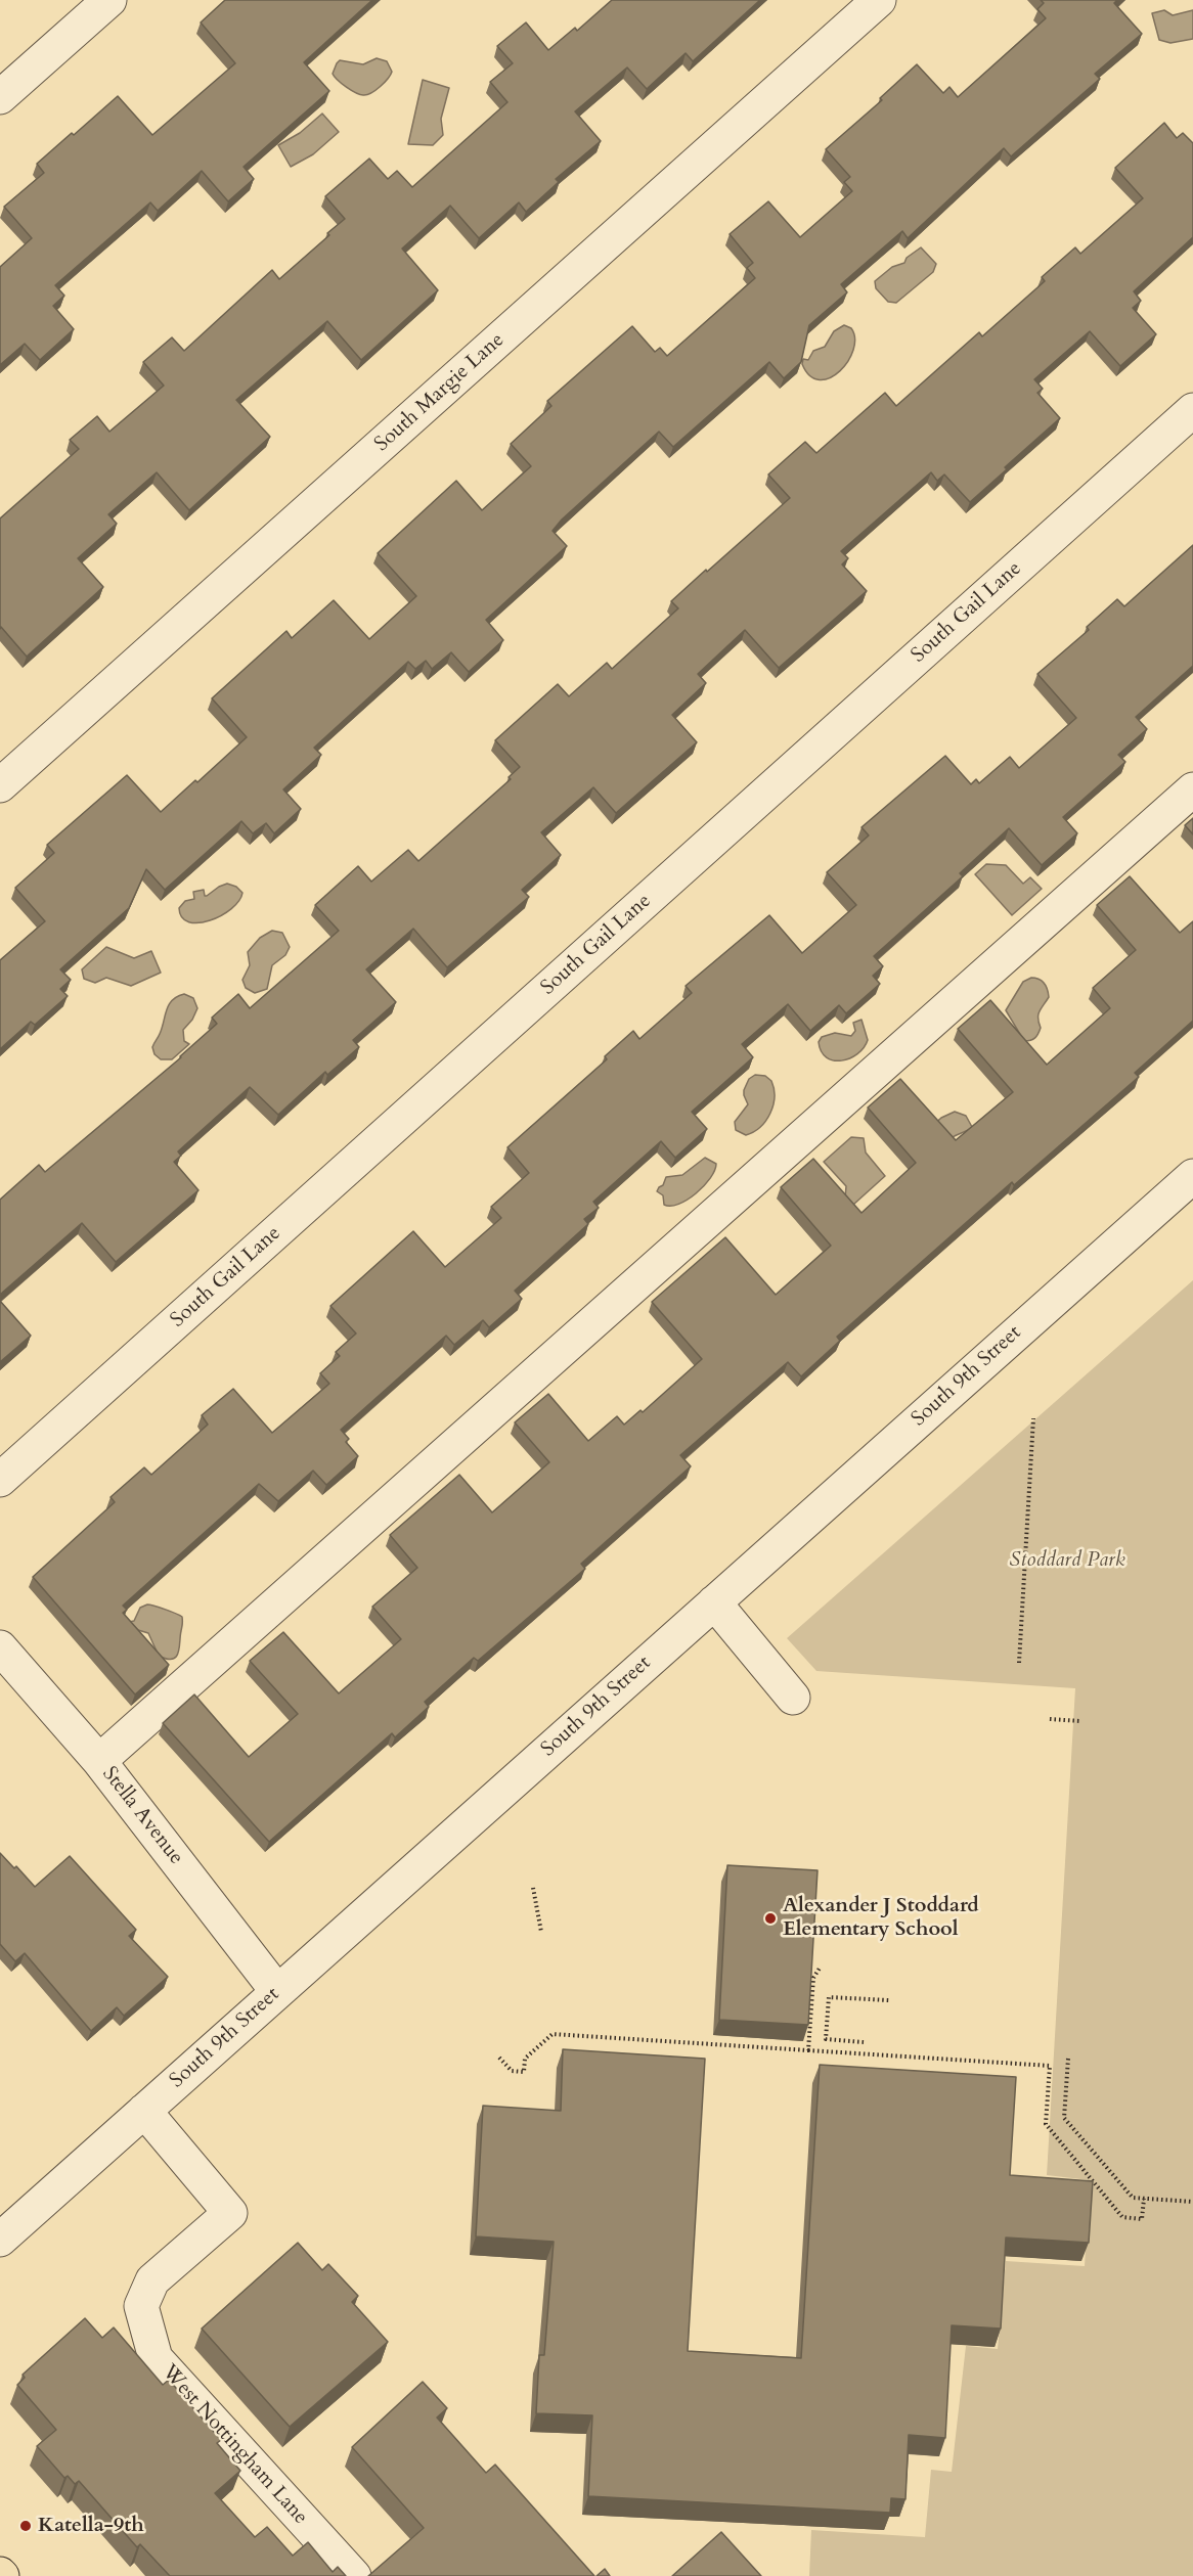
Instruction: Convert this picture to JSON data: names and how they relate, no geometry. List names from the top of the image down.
{
  "streets": {
    "street": [
      "South Margie Lane",
      "South Gail Lane",
      "South 9th Street",
      "Stella Avenue",
      "West Nottingham Lane"
    ]
  },
  "crossings": [
    ["South 9th Street", "Stella Avenue"],
    ["South 9th Street", "West Nottingham Lane"]
  ],
  "parks": ["Stoddard Park"],
  "places": ["Alexander J Stoddard Elementary School", "Katella-9th"]
}
